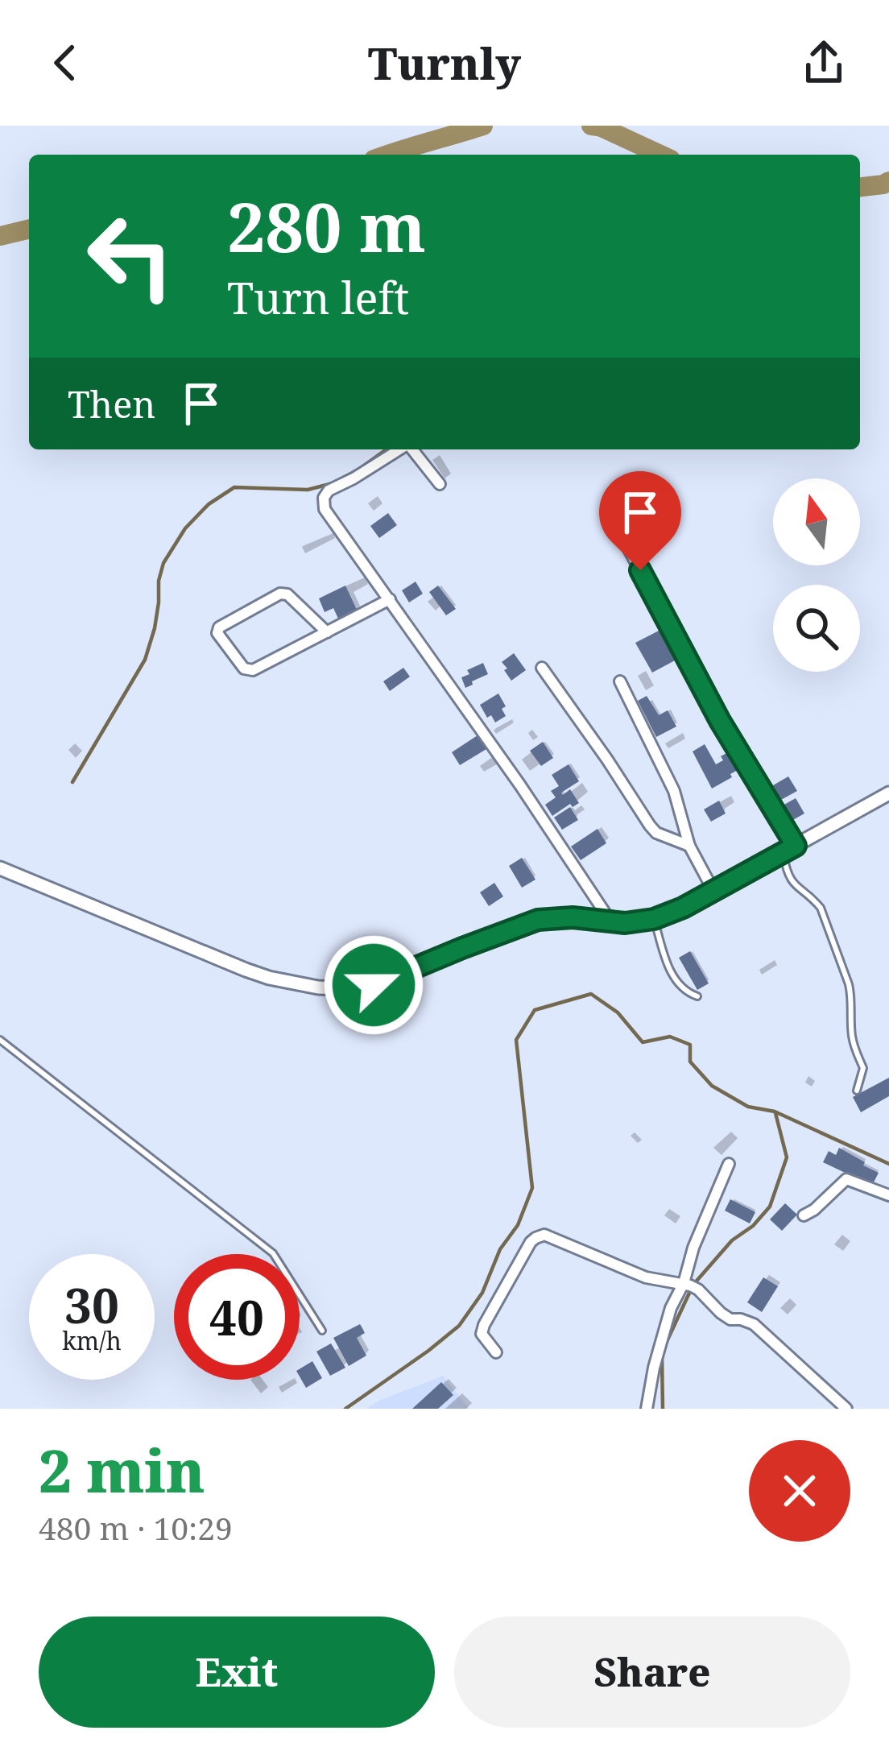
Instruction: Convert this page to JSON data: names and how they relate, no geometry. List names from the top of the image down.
{
  "north": "top",
  "page": {
    "header": "Turnly",
    "turn": ["280 m", "Turn left"],
    "then": "Then",
    "speed": "30 km/h",
    "limit": "40",
    "heading": ["2 min", "480 m · 10:29"],
    "buttons": ["Exit", "Share"]
  }
}
